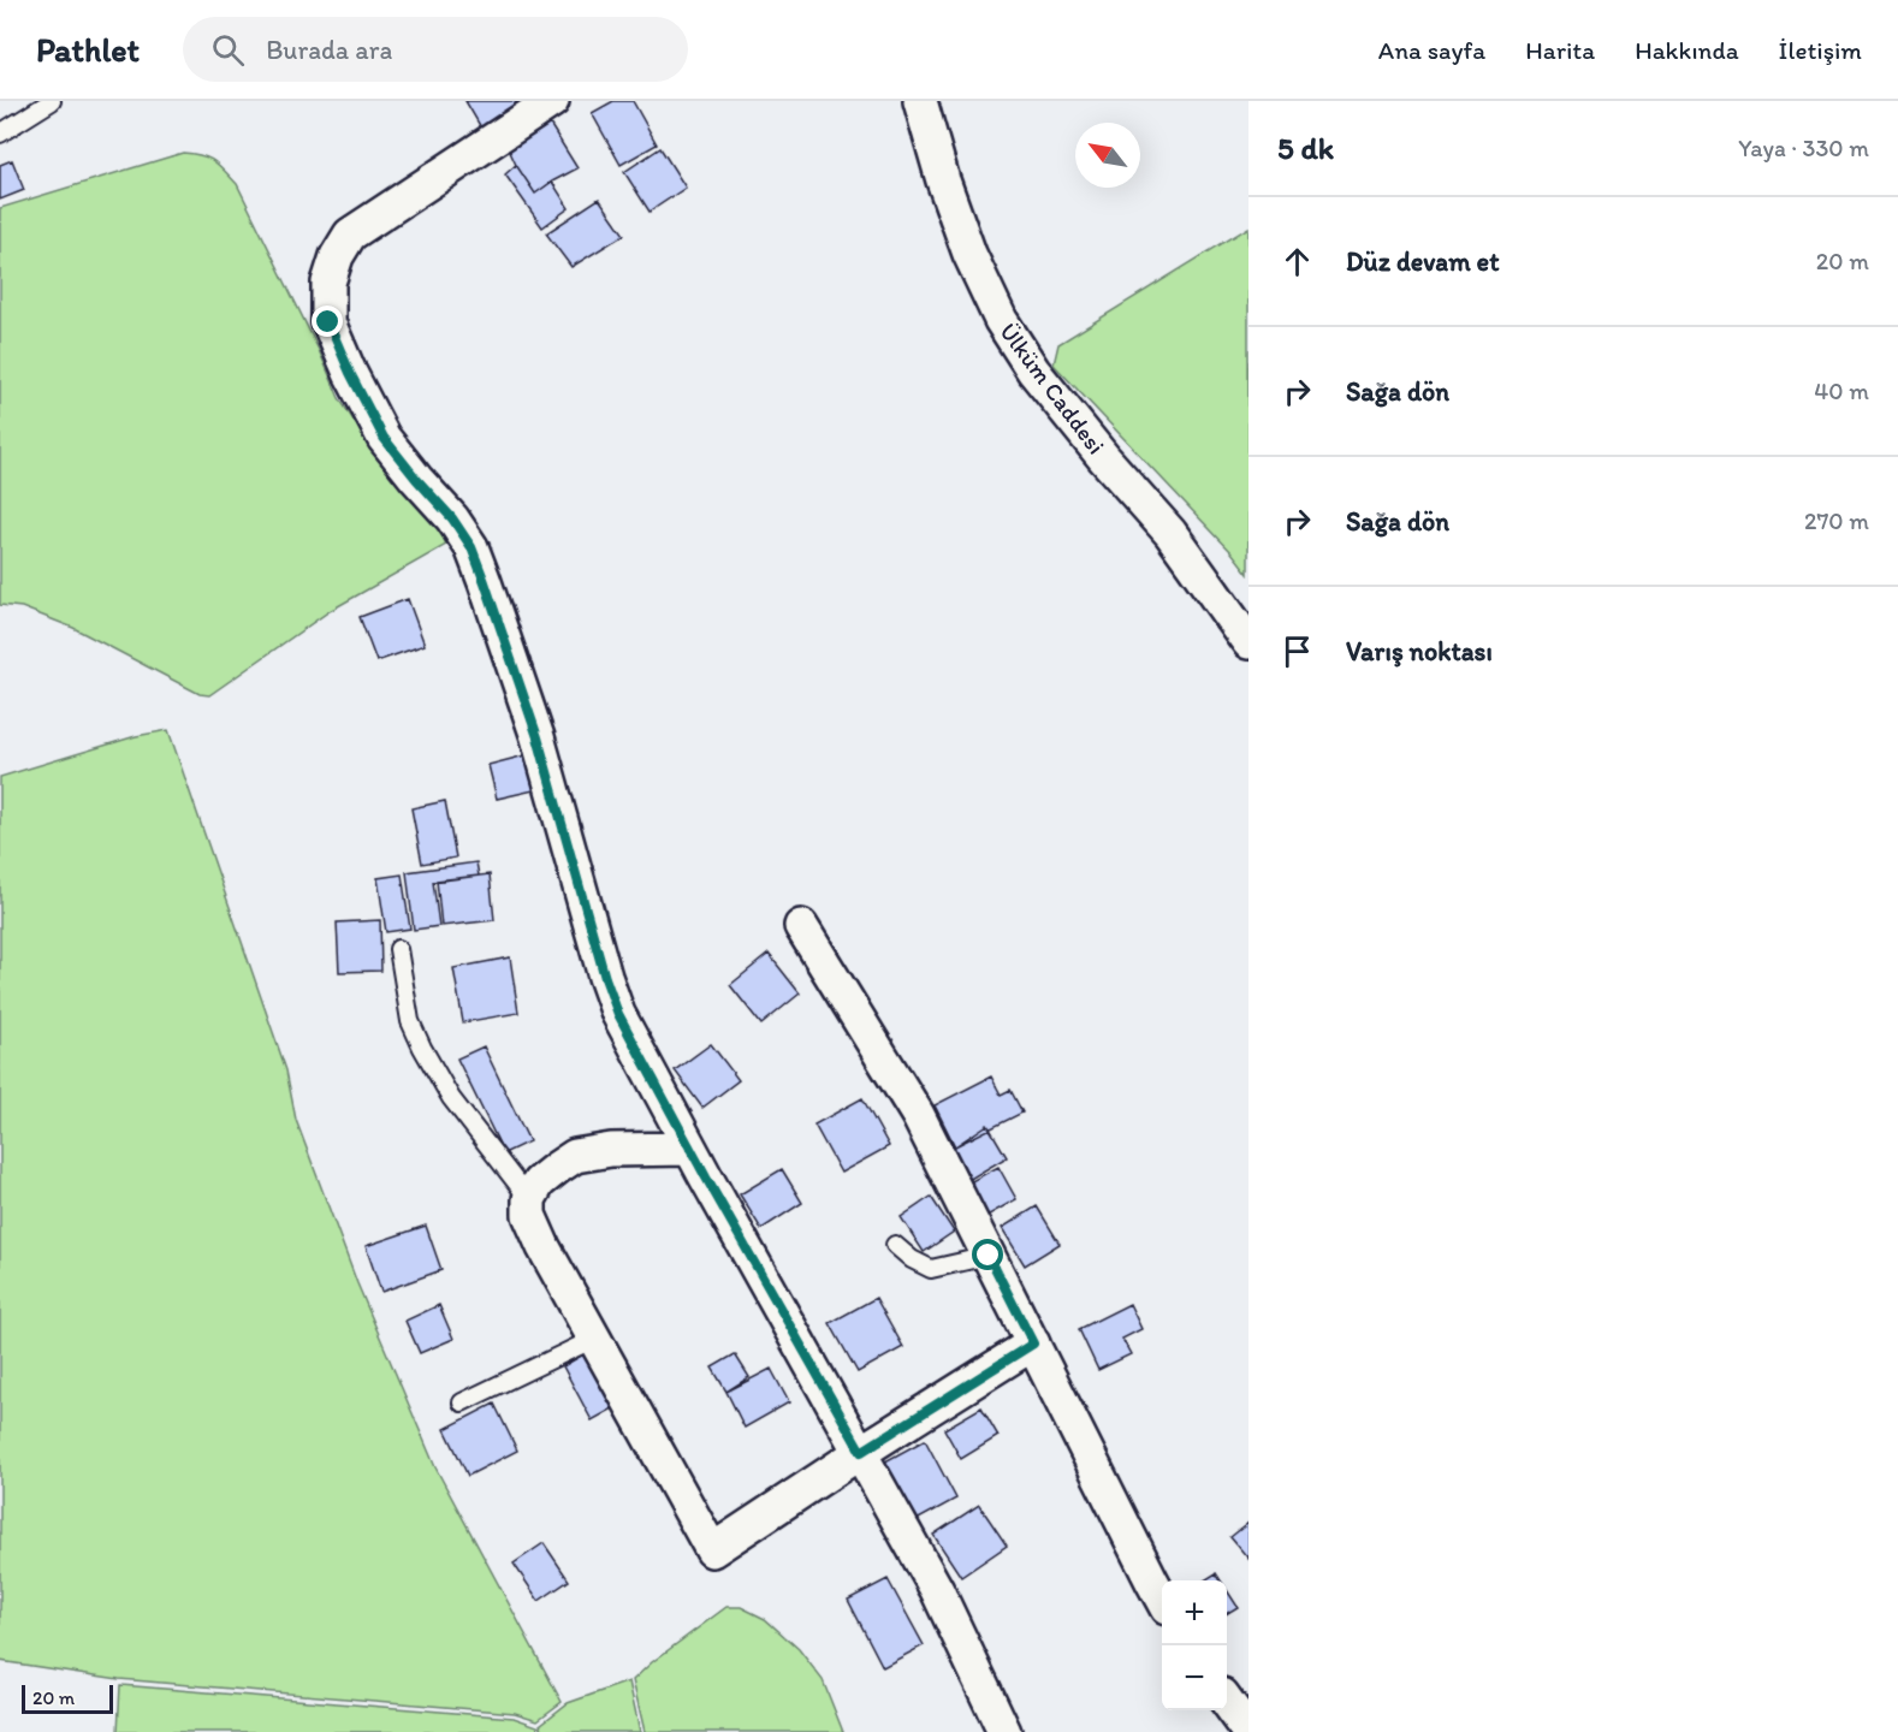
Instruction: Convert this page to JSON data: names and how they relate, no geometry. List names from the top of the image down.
{
  "streets": {
    "street": ["Ülküm Caddesi"]
  },
  "scale_bar": "20 m",
  "north": "top left",
  "page": {
    "header": "Pathlet",
    "search": "Burada ara",
    "nav": [
      "Ana sayfa",
      "Harita",
      "Hakkında",
      "İletişim"
    ],
    "heading": ["5 dk", "Yaya · 330 m"],
    "list": [
      ["Düz devam et", "20 m"],
      ["Sağa dön", "40 m"],
      ["Sağa dön", "270 m"],
      "Varış noktası"
    ],
    "map_buttons": ["+", "−"],
    "scale": "20 m"
  }
}
